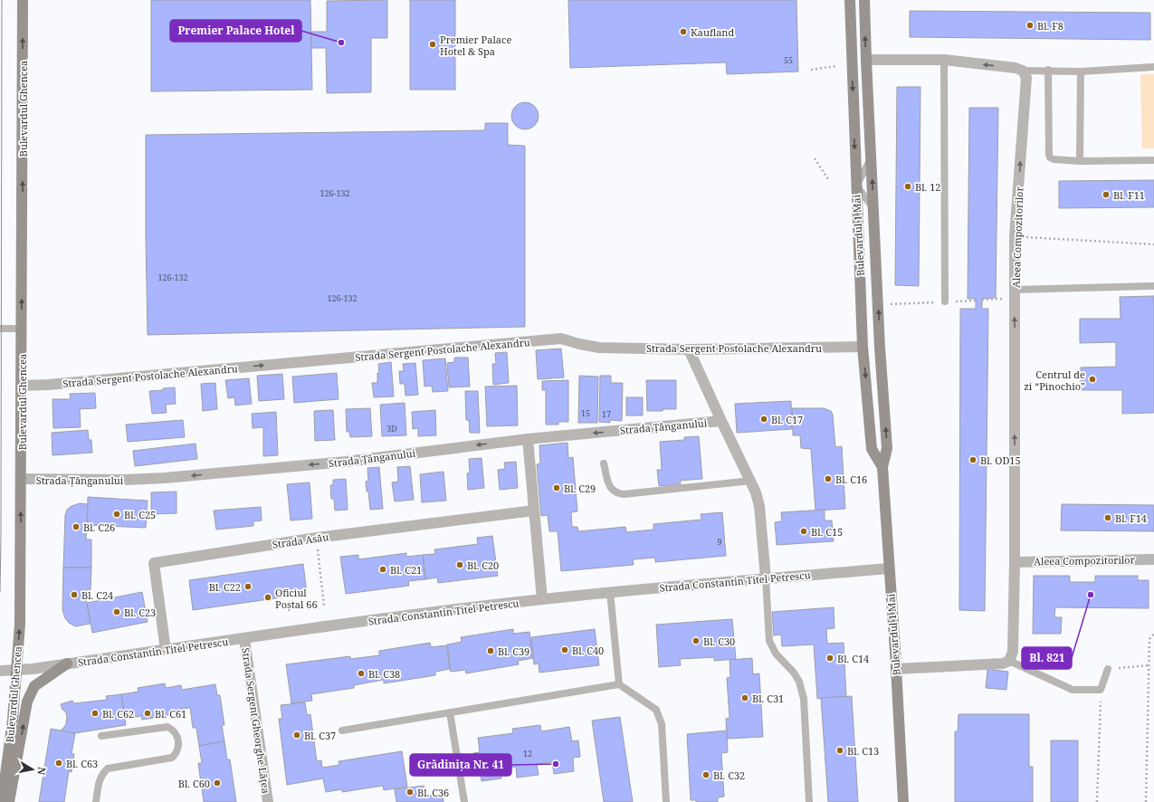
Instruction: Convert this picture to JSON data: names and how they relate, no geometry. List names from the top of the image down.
{
  "streets": {
    "main road": ["Bulevardul Ghencea", "Bulevardul 1 Mai"],
    "street": [
      "Aleea Compozitorilor",
      "Strada Sergent Postolache Alexandru",
      "Strada Țânganului",
      "Strada Asău",
      "Strada Constantin Titel Petrescu",
      "Strada Sergent Gheorghe Lățea"
    ]
  },
  "crossings": [
    ["Bulevardul Ghencea", "Strada Sergent Postolache Alexandru"],
    ["Bulevardul Ghencea", "Strada Țânganului"],
    ["Bulevardul Ghencea", "Strada Constantin Titel Petrescu"],
    ["Bulevardul 1 Mai", "Strada Sergent Postolache Alexandru"],
    ["Bulevardul 1 Mai", "Strada Constantin Titel Petrescu"],
    ["Strada Sergent Postolache Alexandru", "Strada Țânganului"],
    ["Strada Țânganului", "Strada Constantin Titel Petrescu"],
    ["Strada Asău", "Strada Constantin Titel Petrescu"],
    ["Strada Constantin Titel Petrescu", "Strada Sergent Gheorghe Lățea"]
  ],
  "one_way": [
    "Bulevardul Ghencea",
    "Aleea Compozitorilor",
    "Strada Sergent Postolache Alexandru",
    "Strada Țânganului"
  ],
  "places": [
    "Bl. F8",
    "Kaufland",
    "Premier Palace Hotel",
    "Premier Palace Hotel & Spa",
    "Bl. 12",
    "Bl. F11",
    "Centrul de zi “Pinochio”",
    "Bl. C17",
    "Bl. OD15",
    "Bl. C16",
    "Bl. C29",
    "Bl. C25",
    "Bl. F14",
    "Bl. C26",
    "Bl. C15",
    "Bl. C20",
    "Bl. C21",
    "Bl. C22",
    "Bl. C24",
    "Bl. 821",
    "Oficiul Poștal 66",
    "Bl. C23",
    "Bl. C30",
    "Bl. C40",
    "Bl. C39",
    "Bl. C14",
    "Bl. C38",
    "Bl. C31",
    "Bl. C62",
    "Bl. C61",
    "Bl. C37",
    "Bl. C13",
    "Bl. C63",
    "Grădinița Nr. 41",
    "Bl. C32",
    "Bl. C60",
    "Bl. C36"
  ],
  "house_numbers": [
    "55",
    "126-132",
    "126-132",
    "126-132",
    "15",
    "17",
    "3D",
    "9",
    "12"
  ],
  "north": "right"
}
